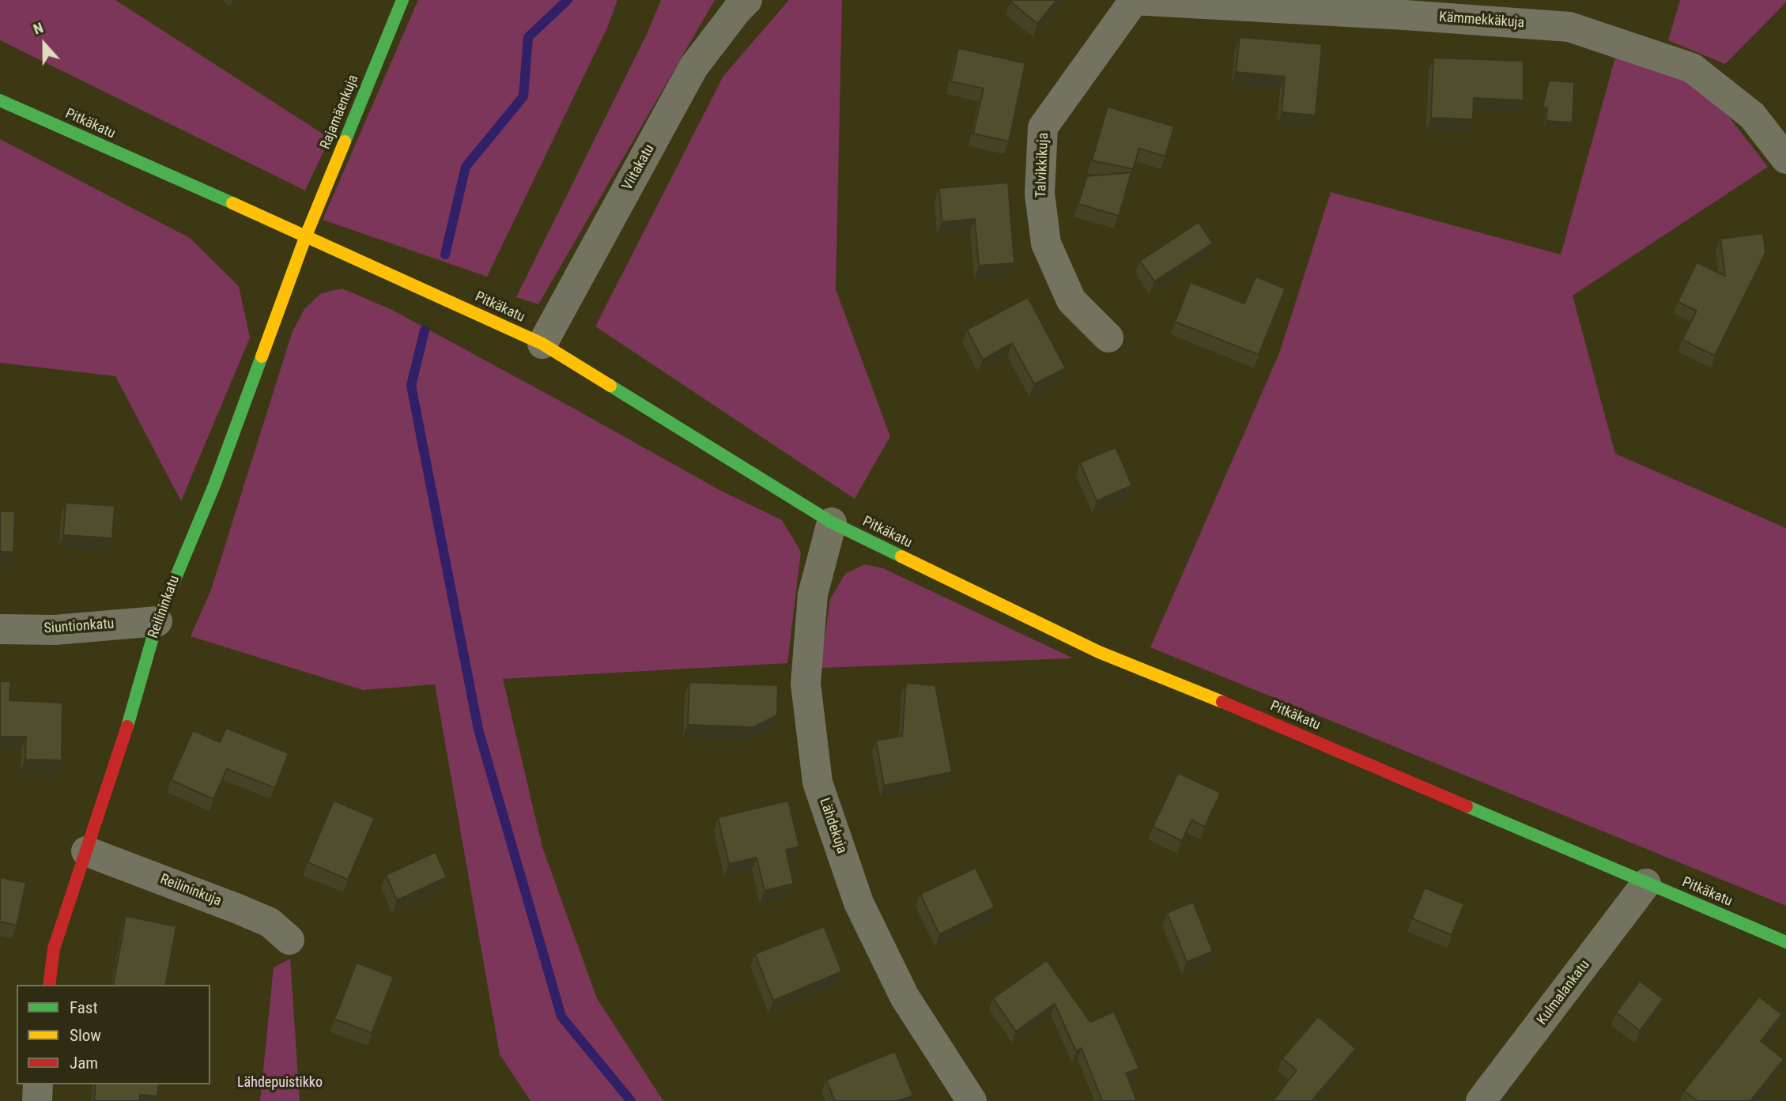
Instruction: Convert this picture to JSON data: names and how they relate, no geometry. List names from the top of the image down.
{
  "streets": {
    "street": [
      "Kämmekkäkuja",
      "Rajamäenkuja",
      "Pitkäkatu",
      "Talvikkikuja",
      "Viitakatu",
      "Reilininkatu",
      "Siuntionkatu",
      "Lähdekuja",
      "Reilininkuja",
      "Kulmalankatu"
    ]
  },
  "crossings": [
    ["Kämmekkäkuja", "Talvikkikuja"],
    ["Rajamäenkuja", "Pitkäkatu"],
    ["Rajamäenkuja", "Reilininkatu"],
    ["Pitkäkatu", "Viitakatu"],
    ["Pitkäkatu", "Reilininkatu"],
    ["Pitkäkatu", "Lähdekuja"],
    ["Pitkäkatu", "Kulmalankatu"],
    ["Reilininkatu", "Siuntionkatu"],
    ["Reilininkatu", "Reilininkuja"]
  ],
  "parks": ["Lähdepuistikko"],
  "legend": ["Fast", "Slow", "Jam"],
  "north": "top"
}
